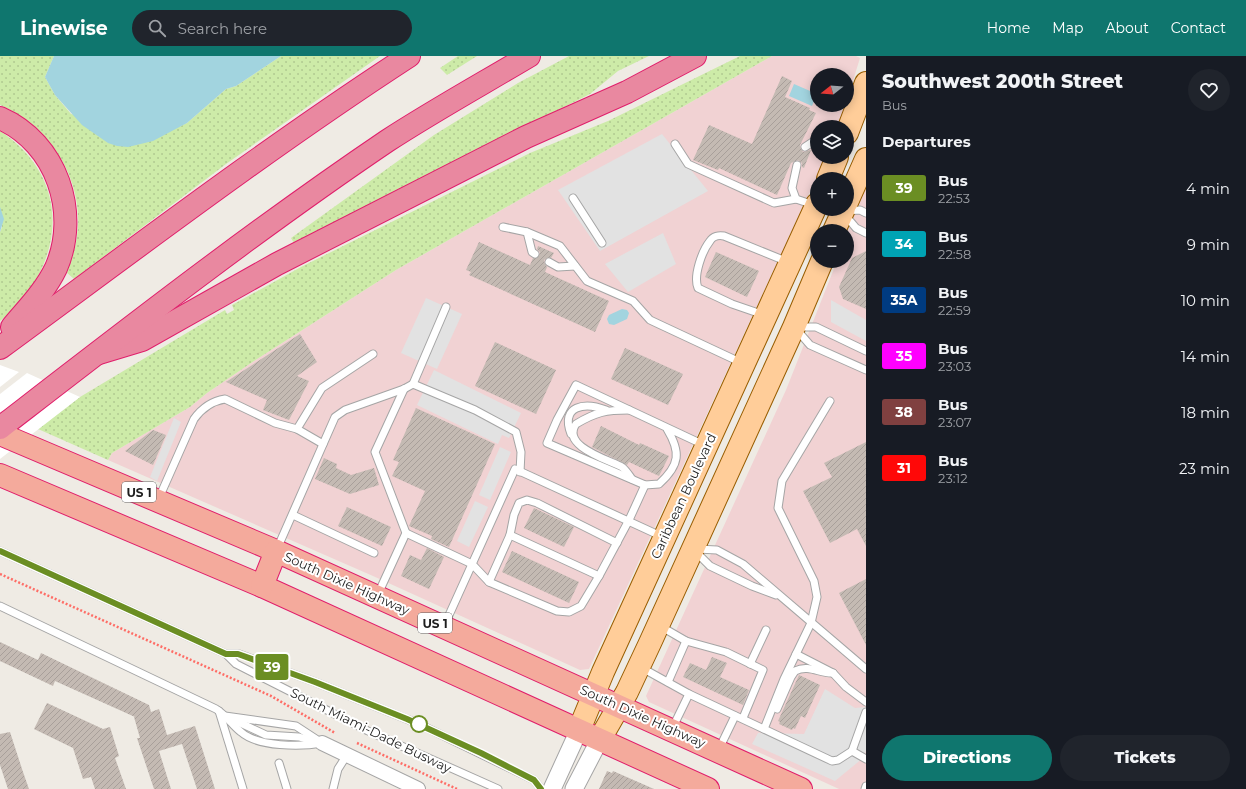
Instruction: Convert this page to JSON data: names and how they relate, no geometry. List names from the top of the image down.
{
  "streets": {
    "highway": ["US 1", "South Dixie Highway"],
    "main road": ["Caribbean Boulevard"],
    "lane": ["South Miami-Dade Busway"]
  },
  "crossings": [
    ["Caribbean Boulevard", "South Dixie Highway"]
  ],
  "lines": ["bus line 39"],
  "north": "left",
  "page": {
    "header": "Linewise",
    "search": "Search here",
    "nav": [
      "Home",
      "Map",
      "About",
      "Contact"
    ],
    "on_map": "39",
    "heading": [
      ["Southwest 200th Street", "Bus"],
      "Departures"
    ],
    "map_buttons": ["+", "−"],
    "list": [
      {
        "mark": "39",
        "name": "Bus",
        "note": "22:53",
        "value": "4 min"
      },
      {
        "mark": "34",
        "name": "Bus",
        "note": "22:58",
        "value": "9 min"
      },
      {
        "mark": "35A",
        "name": "Bus",
        "note": "22:59",
        "value": "10 min"
      },
      {
        "mark": "35",
        "name": "Bus",
        "note": "23:03",
        "value": "14 min"
      },
      {
        "mark": "38",
        "name": "Bus",
        "note": "23:07",
        "value": "18 min"
      },
      {
        "mark": "31",
        "name": "Bus",
        "note": "23:12",
        "value": "23 min"
      }
    ],
    "buttons": ["Directions", "Tickets"]
  }
}
